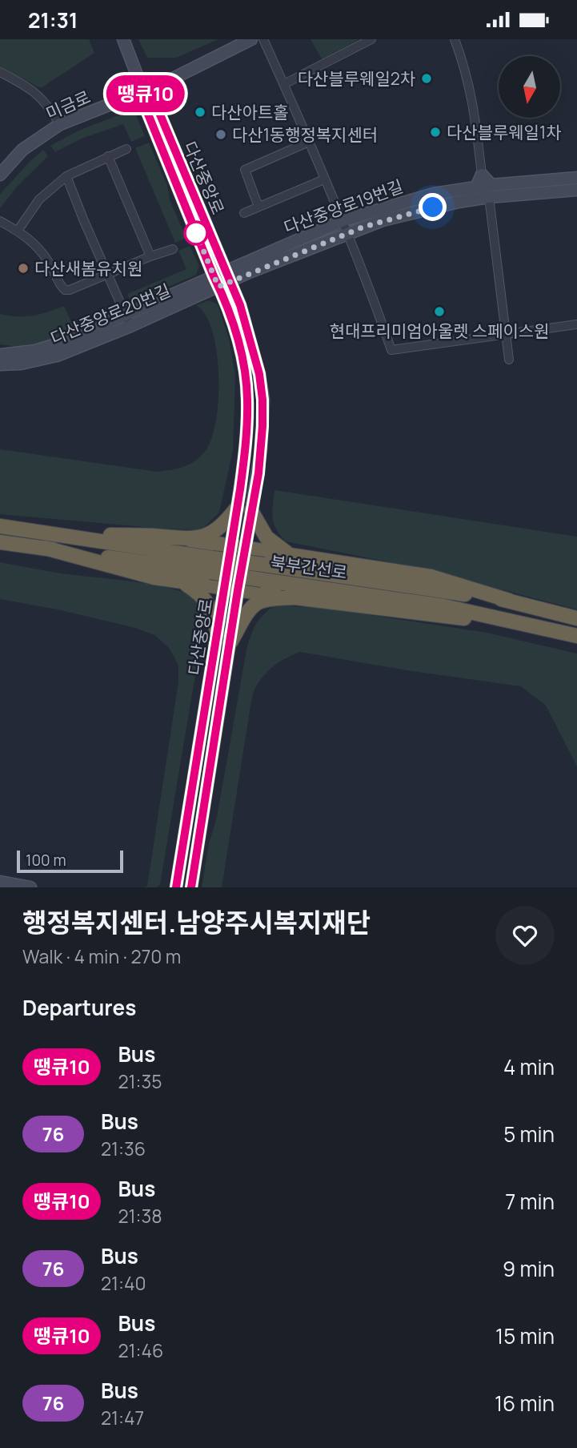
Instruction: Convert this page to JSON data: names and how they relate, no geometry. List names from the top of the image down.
{
  "streets": {
    "highway": ["북부간선로"],
    "street": [
      "미금로",
      "다산중앙로",
      "다산중앙로19번길",
      "다산중앙로20번길"
    ]
  },
  "crossings": [
    ["미금로", "다산중앙로"],
    ["다산중앙로", "다산중앙로19번길"],
    ["다산중앙로", "다산중앙로20번길"],
    ["다산중앙로19번길", "다산중앙로20번길"]
  ],
  "places": [
    "다산블루웨일2차",
    "다산아트홀",
    "다산블루웨일1차",
    "다산1동행정복지센터",
    "다산새봄유치원",
    "현대프리미엄아울렛 스페이스원"
  ],
  "lines": ["bus line 땡큐10"],
  "scale_bar": "100 m",
  "north": "bottom",
  "page": {
    "status": "21:31",
    "on_map": "땡큐10",
    "scale": "100 m",
    "heading": [
      ["행정복지센터.남양주시복지재단", "Walk · 4 min · 270 m"],
      "Departures"
    ],
    "list": [
      {
        "mark": "땡큐10",
        "name": "Bus",
        "note": "21:35",
        "value": "4 min"
      },
      {
        "mark": "76",
        "name": "Bus",
        "note": "21:36",
        "value": "5 min"
      },
      {
        "mark": "땡큐10",
        "name": "Bus",
        "note": "21:38",
        "value": "7 min"
      },
      {
        "mark": "76",
        "name": "Bus",
        "note": "21:40",
        "value": "9 min"
      },
      {
        "mark": "땡큐10",
        "name": "Bus",
        "note": "21:46",
        "value": "15 min"
      },
      {
        "mark": "76",
        "name": "Bus",
        "note": "21:47",
        "value": "16 min"
      }
    ]
  }
}
